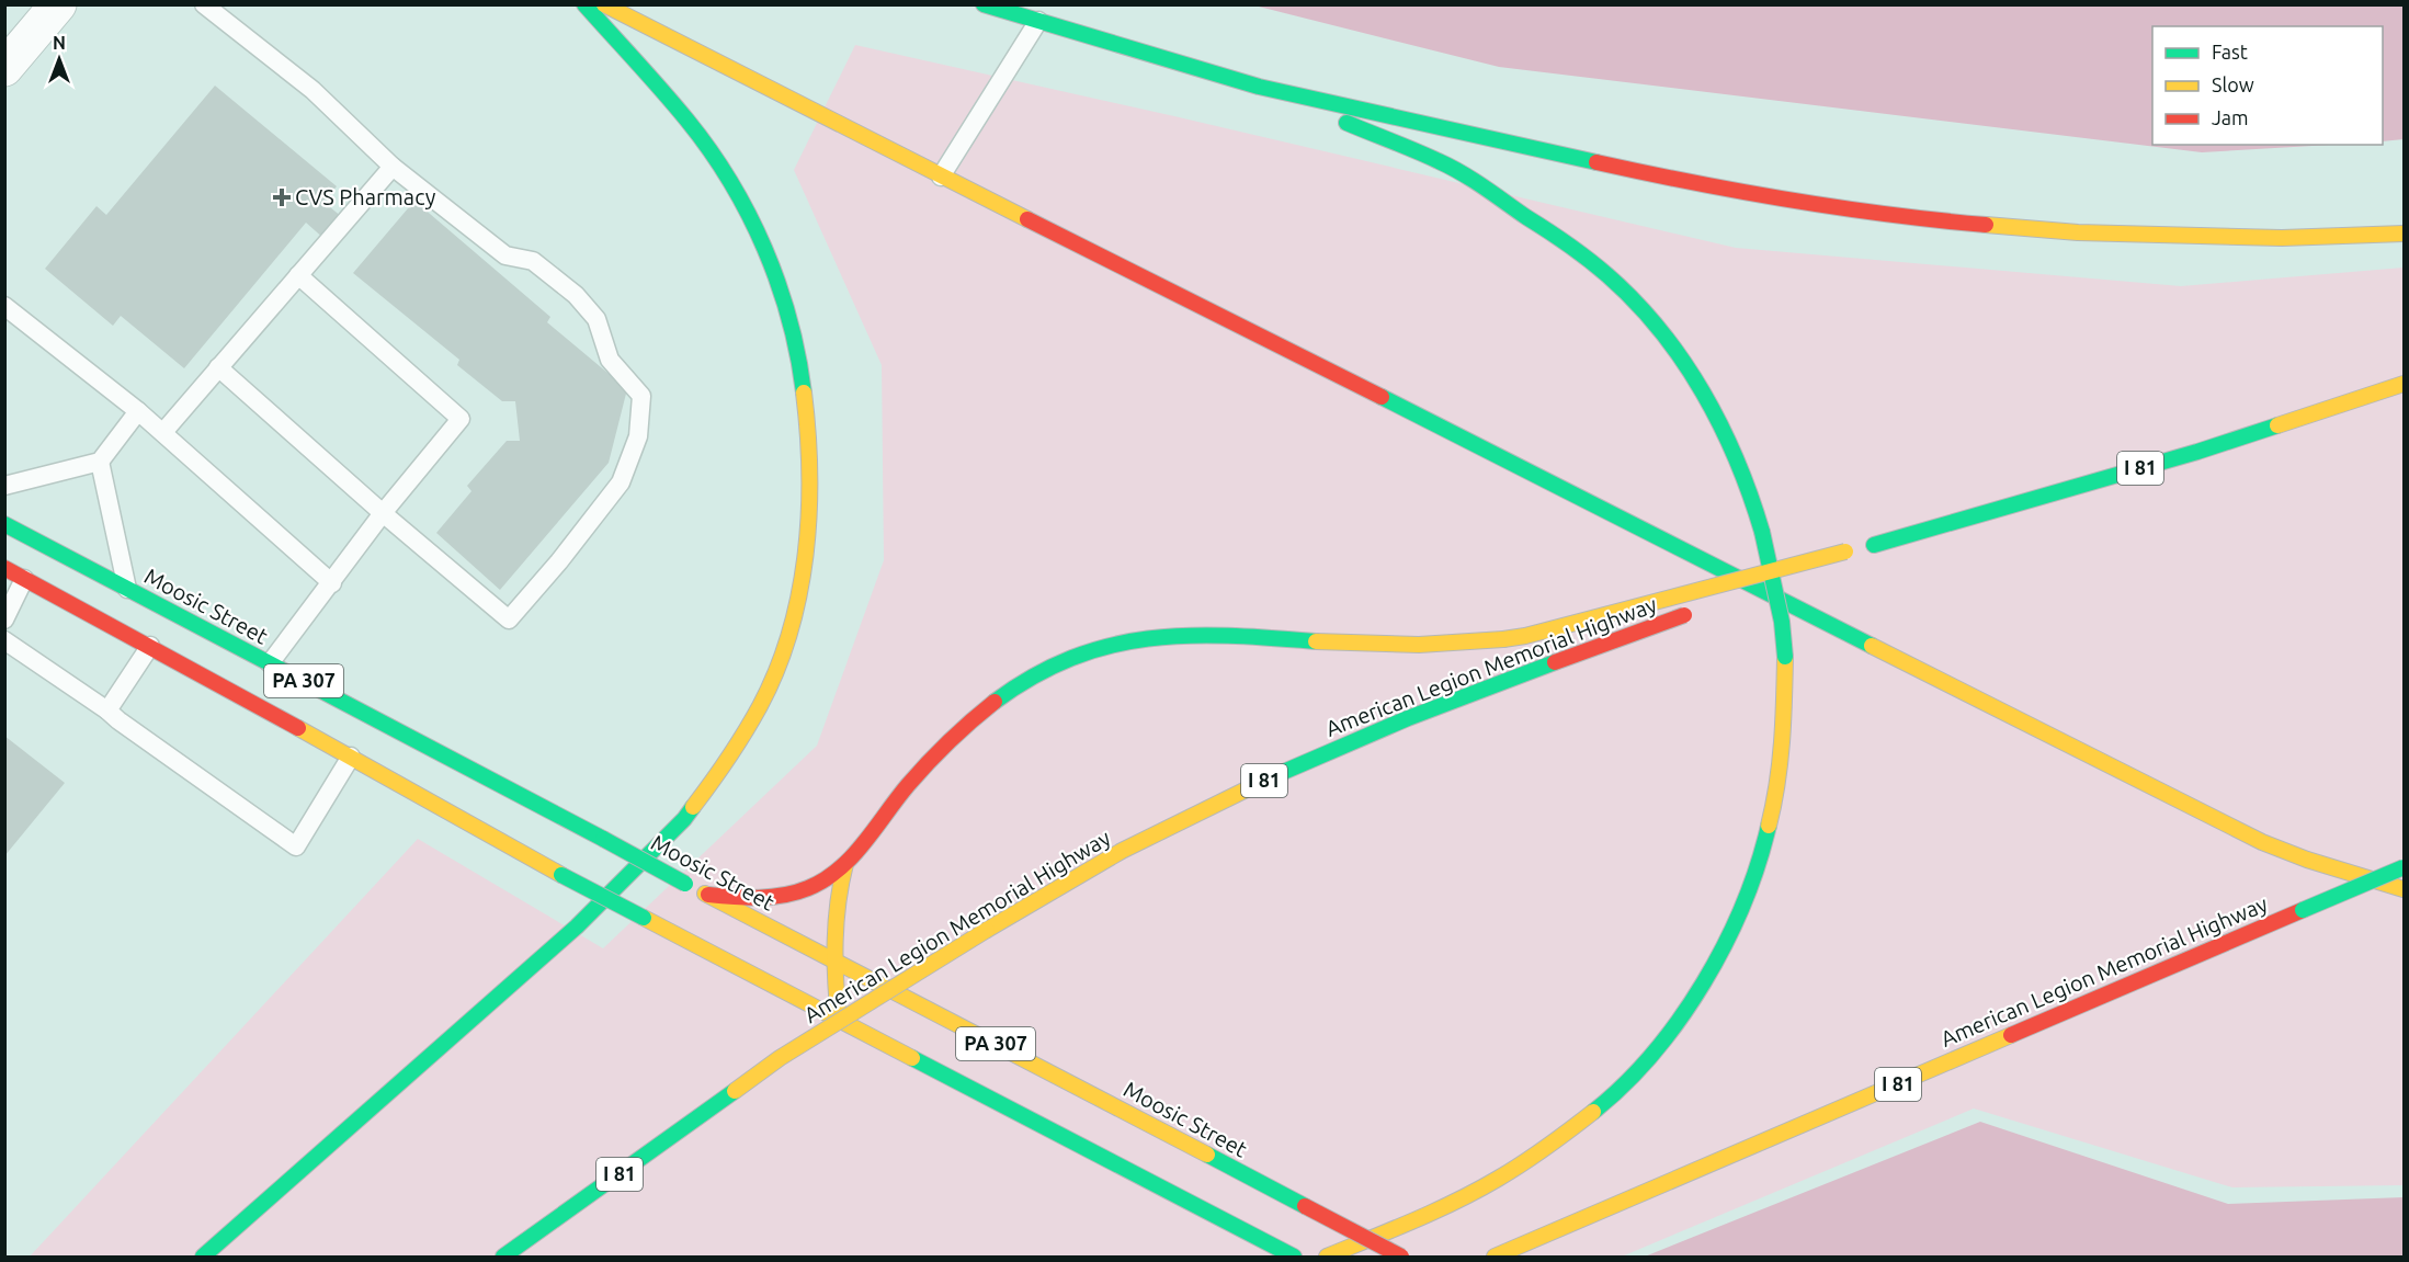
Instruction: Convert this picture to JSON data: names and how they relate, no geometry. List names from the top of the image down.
{
  "streets": {
    "main road": [
      "I 81",
      "Moosic Street",
      "American Legion Memorial Highway",
      "PA 307"
    ]
  },
  "places": {
    "health": ["CVS Pharmacy"]
  },
  "legend": ["Fast", "Slow", "Jam"],
  "north": "top"
}
